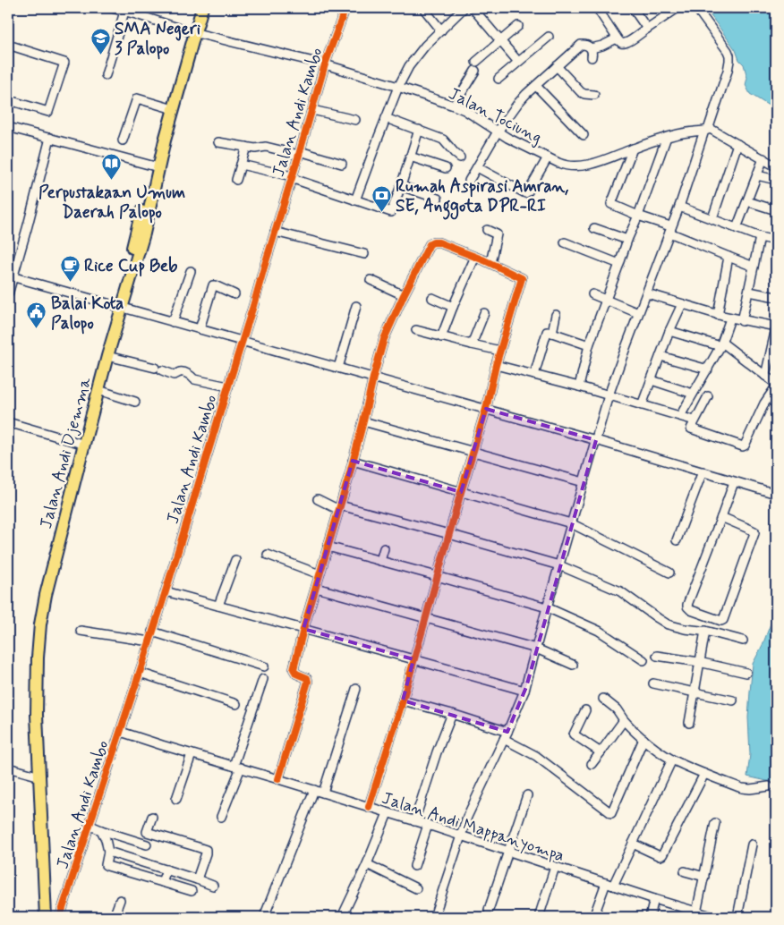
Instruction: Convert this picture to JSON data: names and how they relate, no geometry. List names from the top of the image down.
{
  "streets": {
    "highway": ["Jalan Andi Djemma"],
    "street": ["Jalan Andi Kambo", "Jalan Tociung", "Jalan Andi Mappanyompa"]
  },
  "crossings": [
    ["Jalan Andi Kambo", "Jalan Tociung"],
    ["Jalan Andi Kambo", "Jalan Andi Mappanyompa"],
    ["Jalan Tociung", "Jalan Andi Djemma"]
  ],
  "places": {
    "school or university": ["SMA Negeri 3 Palopo"],
    "library": ["Perpustakaan Umum Daerah Palopo"],
    "bank": ["Rumah Aspirasi Amran, SE, Anggota DPR-RI"],
    "cafe": ["Rice Cup Beb"],
    "public building": ["Balai Kota Palopo"]
  }
}
